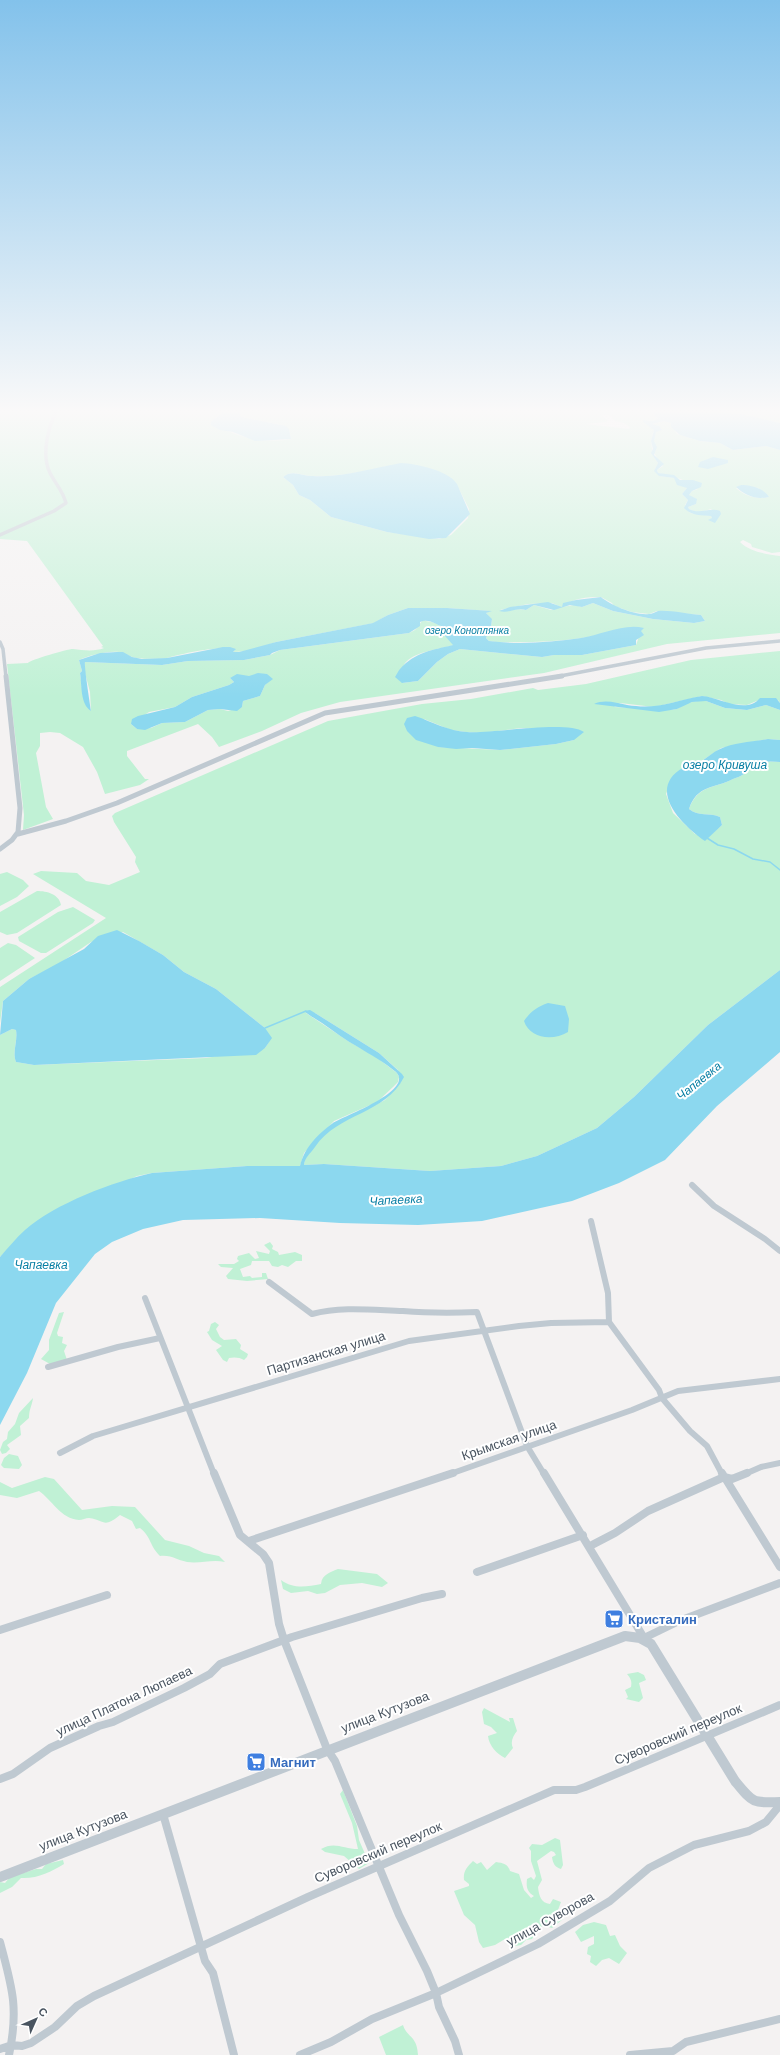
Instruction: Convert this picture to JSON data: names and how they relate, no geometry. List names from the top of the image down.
{
  "streets": {
    "street": [
      "Партизанская улица",
      "Крымская улица",
      "улица Платона Люпаева",
      "улица Кутузова",
      "Суворовский переулок",
      "улица Суворова"
    ]
  },
  "water": ["озеро Коноплянка", "озеро Кривуша", "Чапаевка"],
  "places": {
    "supermarket": ["Кристалин", "Магнит"]
  },
  "north": "top right"
}
